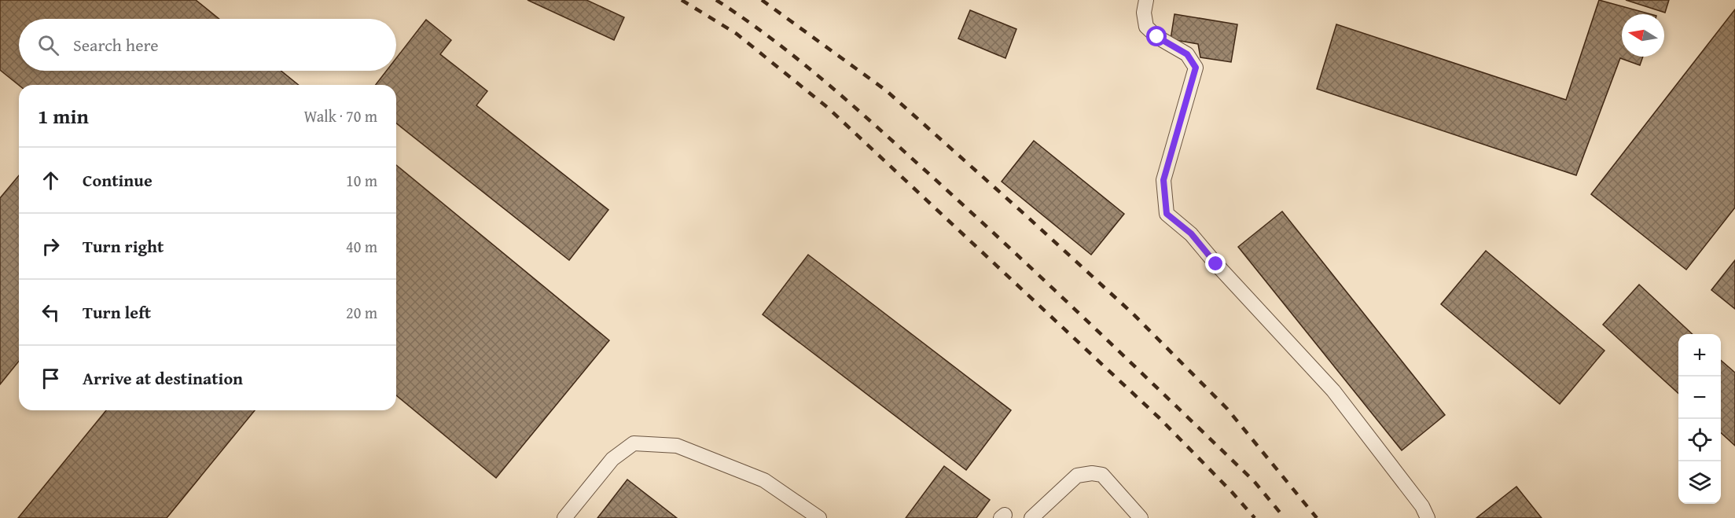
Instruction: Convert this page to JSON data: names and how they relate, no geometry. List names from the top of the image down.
{
  "north": "left",
  "page": {
    "search": "Search here",
    "heading": ["1 min", "Walk · 70 m"],
    "list": [
      ["Continue", "10 m"],
      ["Turn right", "40 m"],
      ["Turn left", "20 m"],
      "Arrive at destination"
    ],
    "map_buttons": ["+", "−"]
  }
}
